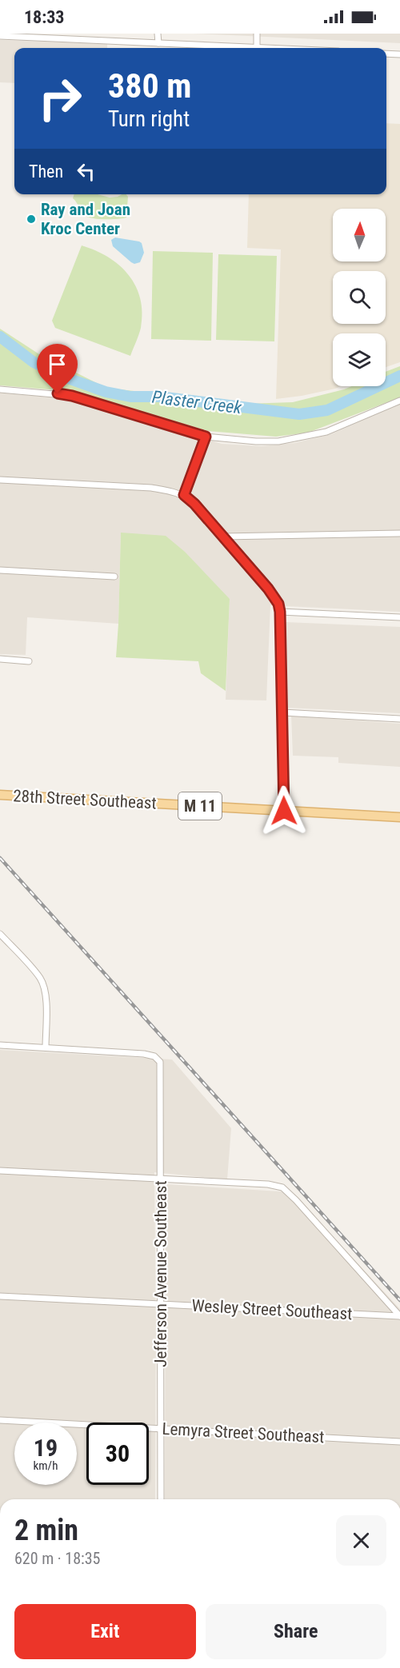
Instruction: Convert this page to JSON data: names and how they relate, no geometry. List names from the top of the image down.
{
  "streets": {
    "main road": ["28th Street Southeast", "M 11"],
    "street": ["Jefferson Avenue Southeast", "Wesley Street Southeast", "Lemyra Street Southeast"]
  },
  "crossings": [
    ["Jefferson Avenue Southeast", "Wesley Street Southeast"],
    ["Jefferson Avenue Southeast", "Lemyra Street Southeast"]
  ],
  "water": ["Plaster Creek"],
  "places": ["Ray and Joan Kroc Center"],
  "north": "top",
  "page": {
    "status": "18:33",
    "turn": ["380 m", "Turn right"],
    "then": "Then",
    "speed": "19 km/h",
    "limit": "30",
    "heading": ["2 min", "620 m · 18:35"],
    "buttons": ["Exit", "Share"]
  }
}
